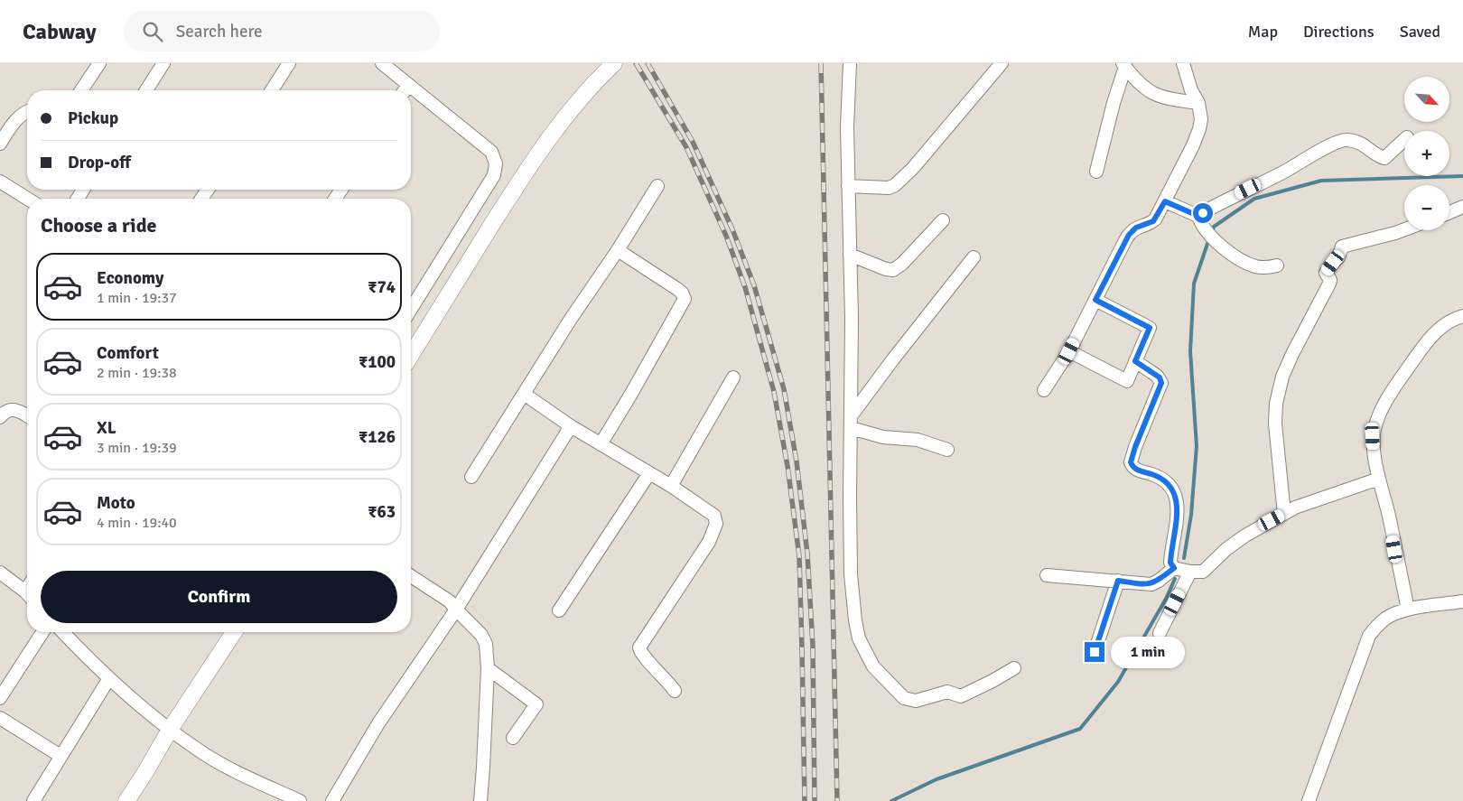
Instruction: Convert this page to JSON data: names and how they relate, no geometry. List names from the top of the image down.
{
  "north": "bottom right",
  "page": {
    "header": "Cabway",
    "search": "Search here",
    "nav": ["Map", "Directions", "Saved"],
    "map_buttons": ["+", "−"],
    "banner": ["Pickup", "Drop-off"],
    "heading": "Choose a ride",
    "list": [
      {
        "name": "Economy",
        "note": "1 min · 19:37",
        "value": "₹74"
      },
      {
        "name": "Comfort",
        "note": "2 min · 19:38",
        "value": "₹100"
      },
      {
        "name": "XL",
        "note": "3 min · 19:39",
        "value": "₹126"
      },
      {
        "name": "Moto",
        "note": "4 min · 19:40",
        "value": "₹63"
      }
    ],
    "buttons": "Confirm",
    "bubble": "1 min"
  }
}
